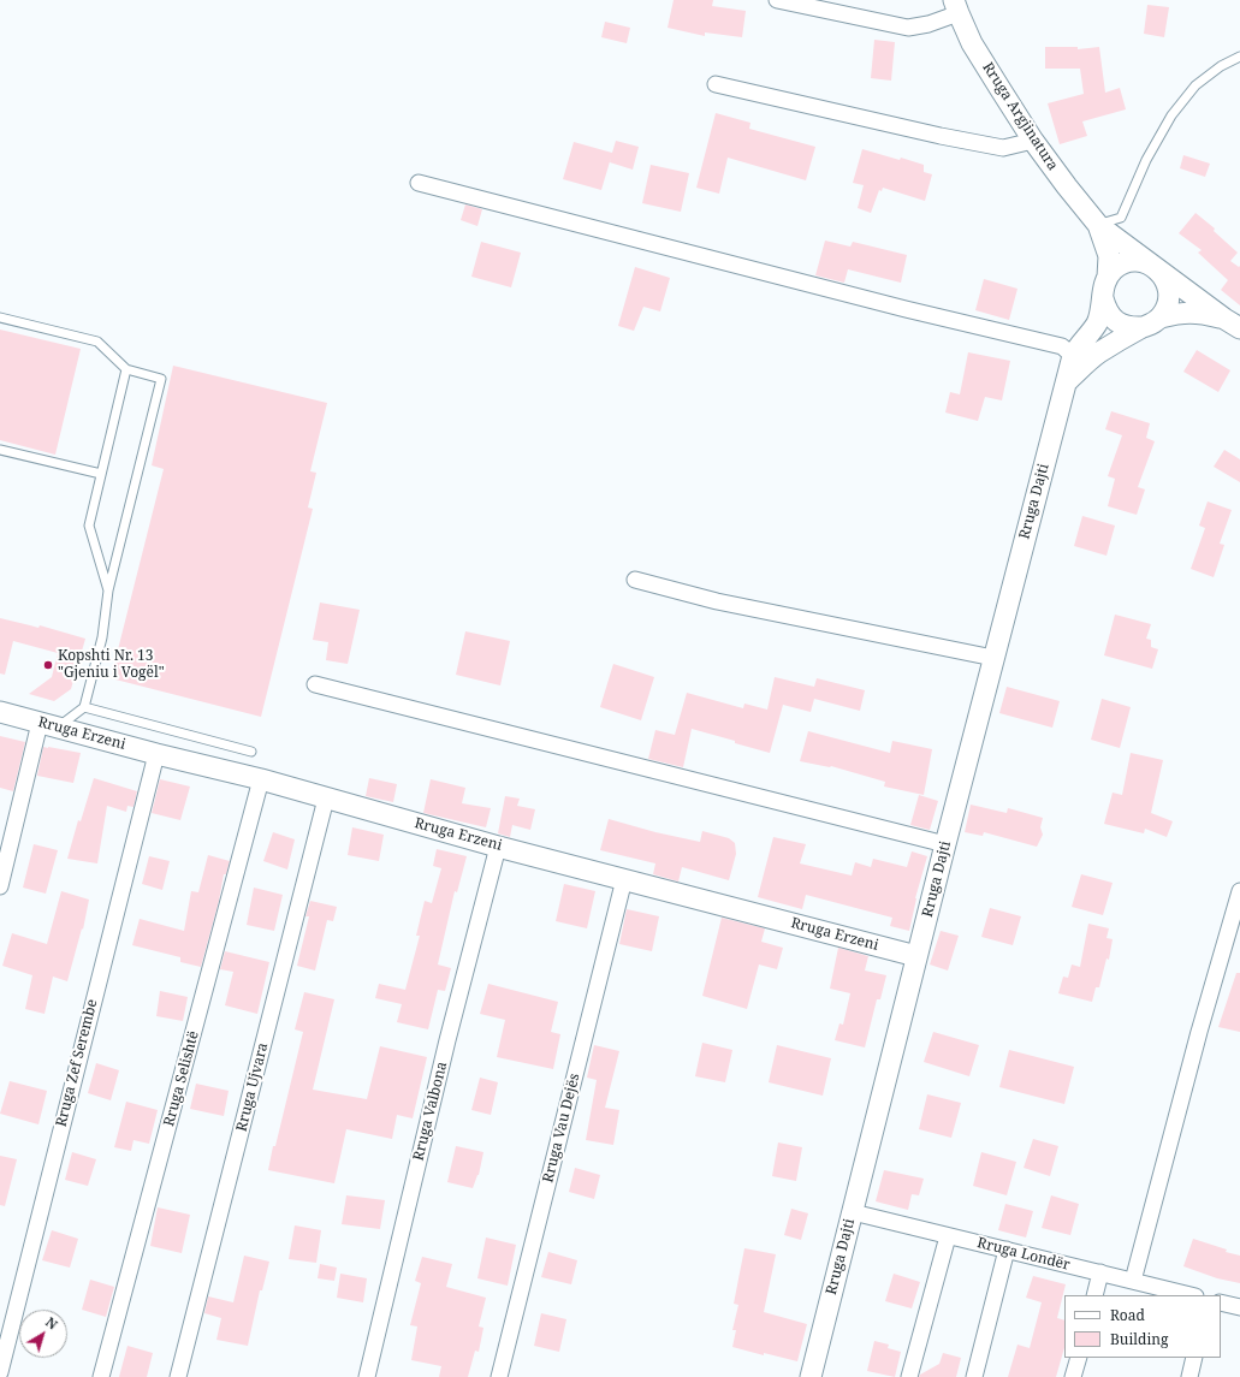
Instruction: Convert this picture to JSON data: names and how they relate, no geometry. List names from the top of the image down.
{
  "streets": {
    "street": [
      "Rruga Argjinatura",
      "Rruga Dajti",
      "Rruga Erzeni",
      "Rruga Zef Serembe",
      "Rruga Selishtë",
      "Rruga Ujvara",
      "Rruga Valbona",
      "Rruga Vau Dejës",
      "Rruga Londër"
    ]
  },
  "crossings": [
    ["Rruga Dajti", "Rruga Erzeni"],
    ["Rruga Dajti", "Rruga Londër"],
    ["Rruga Erzeni", "Rruga Zef Serembe"],
    ["Rruga Erzeni", "Rruga Selishtë"],
    ["Rruga Erzeni", "Rruga Ujvara"],
    ["Rruga Erzeni", "Rruga Valbona"],
    ["Rruga Erzeni", "Rruga Vau Dejës"]
  ],
  "places": ["Kopshti Nr. 13 \"Gjeniu i Vogël\""],
  "legend": ["Road", "Building"],
  "north": "top right"
}
